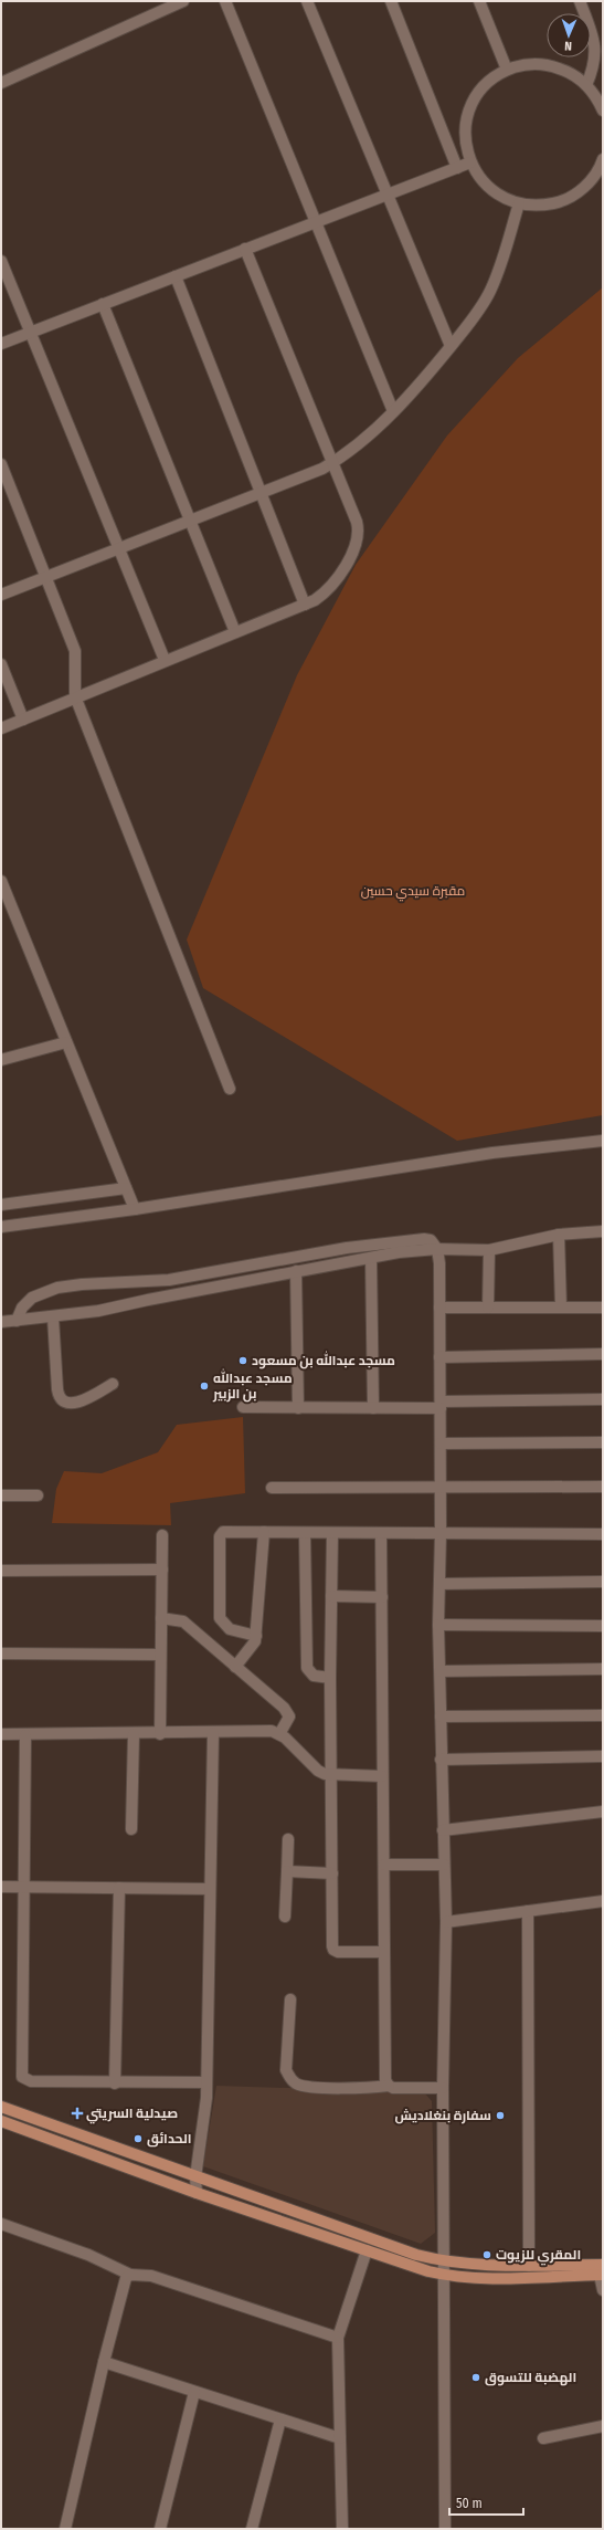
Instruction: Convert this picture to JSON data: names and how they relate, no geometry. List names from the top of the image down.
{
  "parks": ["مقبرة سيدي حسين"],
  "places": {
    "other": [
      "مسجد عبدالله بن مسعود",
      "مسجد عبدالله بن الزبير",
      "سفارة بنغلاديش",
      "الحدائق",
      "المقري للزيوت",
      "الهضبة للتسوق"
    ],
    "health": ["صيدلية السريتي"]
  },
  "scale_bar": "50 m",
  "north": "bottom"
}
